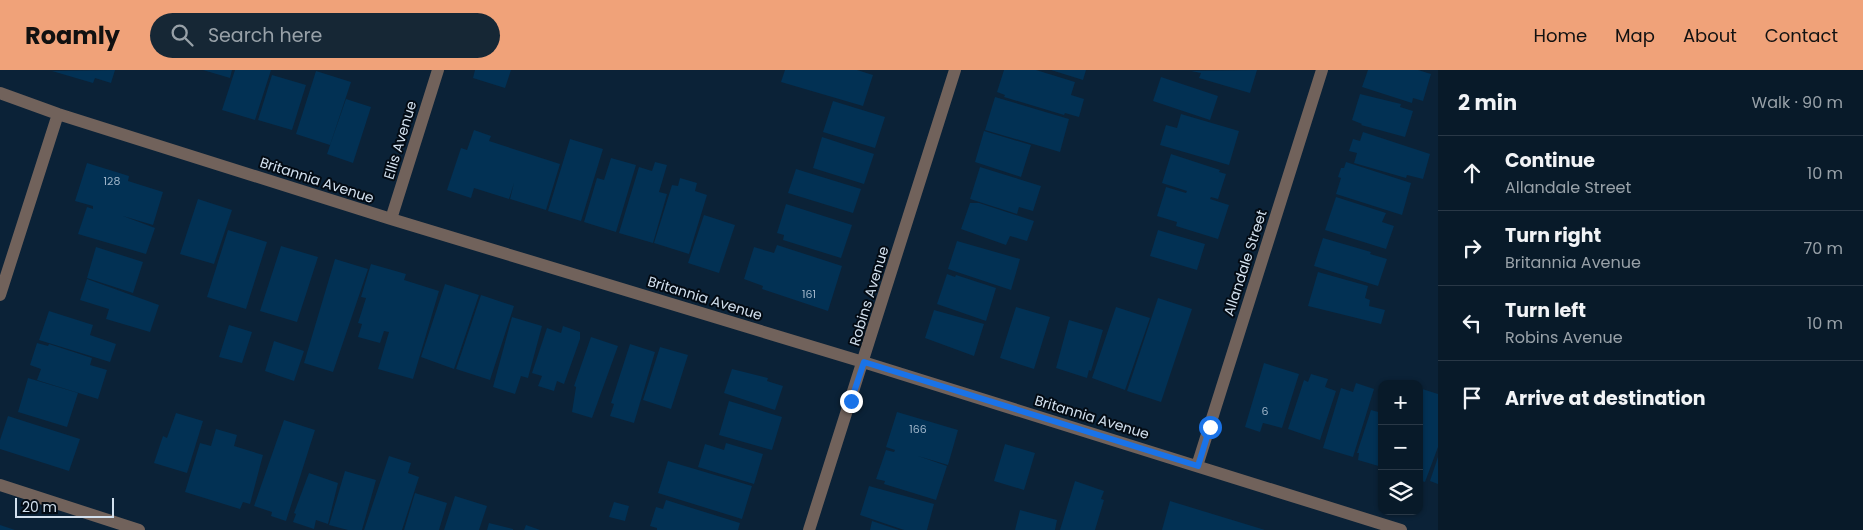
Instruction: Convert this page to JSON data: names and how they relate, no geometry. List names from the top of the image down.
{
  "streets": {
    "street": [
      "Ellis Avenue",
      "Britannia Avenue",
      "Allandale Street",
      "Robins Avenue"
    ]
  },
  "crossings": [
    ["Ellis Avenue", "Britannia Avenue"],
    ["Britannia Avenue", "Allandale Street"],
    ["Britannia Avenue", "Robins Avenue"]
  ],
  "house_numbers": [
    "128",
    "161",
    "6",
    "166"
  ],
  "scale_bar": "20 m",
  "page": {
    "header": "Roamly",
    "search": "Search here",
    "nav": [
      "Home",
      "Map",
      "About",
      "Contact"
    ],
    "heading": ["2 min", "Walk · 90 m"],
    "list": [
      ["Continue", "Allandale Street", "10 m"],
      ["Turn right", "Britannia Avenue", "70 m"],
      ["Turn left", "Robins Avenue", "10 m"],
      "Arrive at destination"
    ],
    "map_buttons": ["+", "−"],
    "scale": "20 m"
  }
}
